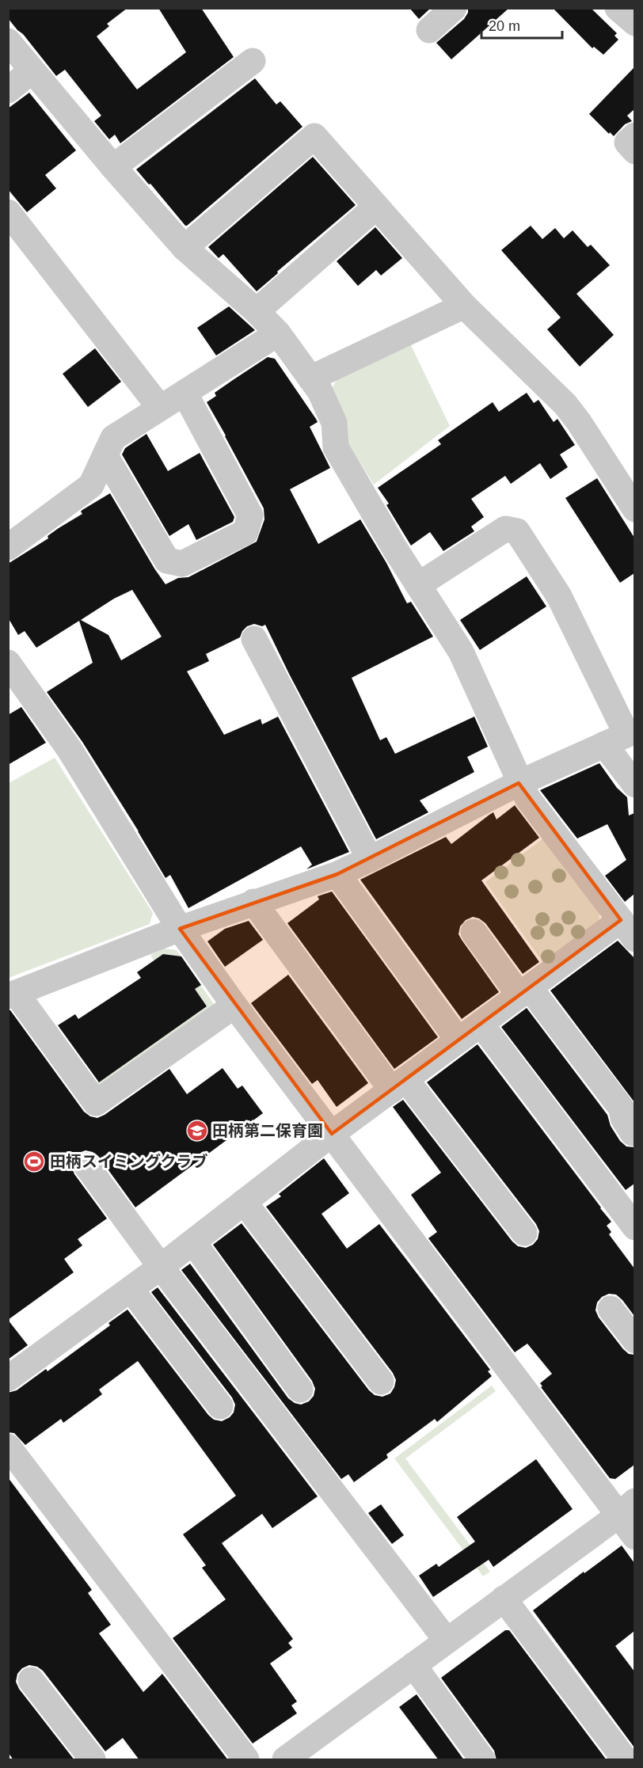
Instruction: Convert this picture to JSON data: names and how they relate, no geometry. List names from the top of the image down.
{
  "places": {
    "school or university": ["田柄第二保育園"],
    "sports": ["田柄スイミングクラブ"]
  },
  "scale_bar": "20 m"
}
